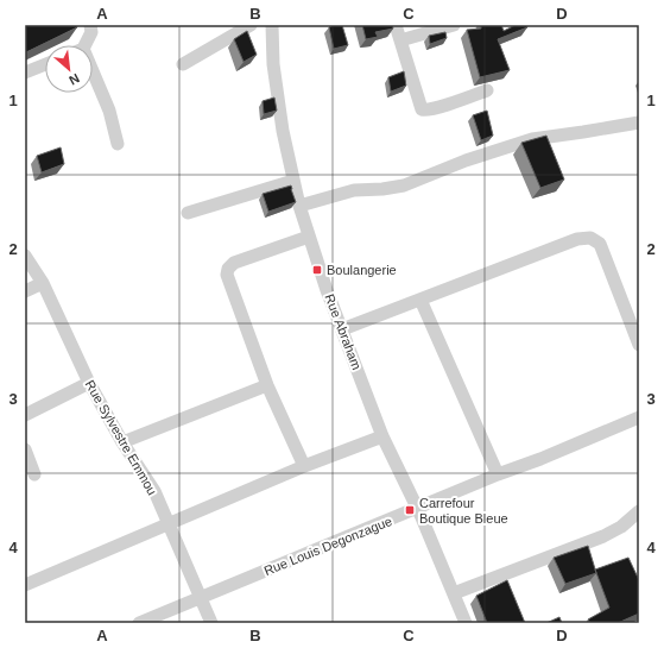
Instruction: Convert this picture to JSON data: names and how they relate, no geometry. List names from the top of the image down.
{
  "streets": {
    "street": ["Rue Abraham", "Rue Sylvestre Emmou", "Rue Louis Degonzague"]
  },
  "crossings": [
    ["Rue Abraham", "Rue Louis Degonzague"],
    ["Rue Sylvestre Emmou", "Rue Louis Degonzague"]
  ],
  "places": {
    "transit": ["Boulangerie", "Carrefour Boutique Bleue"]
  },
  "north": "bottom right",
  "grid": {
    "columns": [
      "A",
      "B",
      "C",
      "D"
    ],
    "rows": [
      "1",
      "2",
      "3",
      "4"
    ]
  }
}
